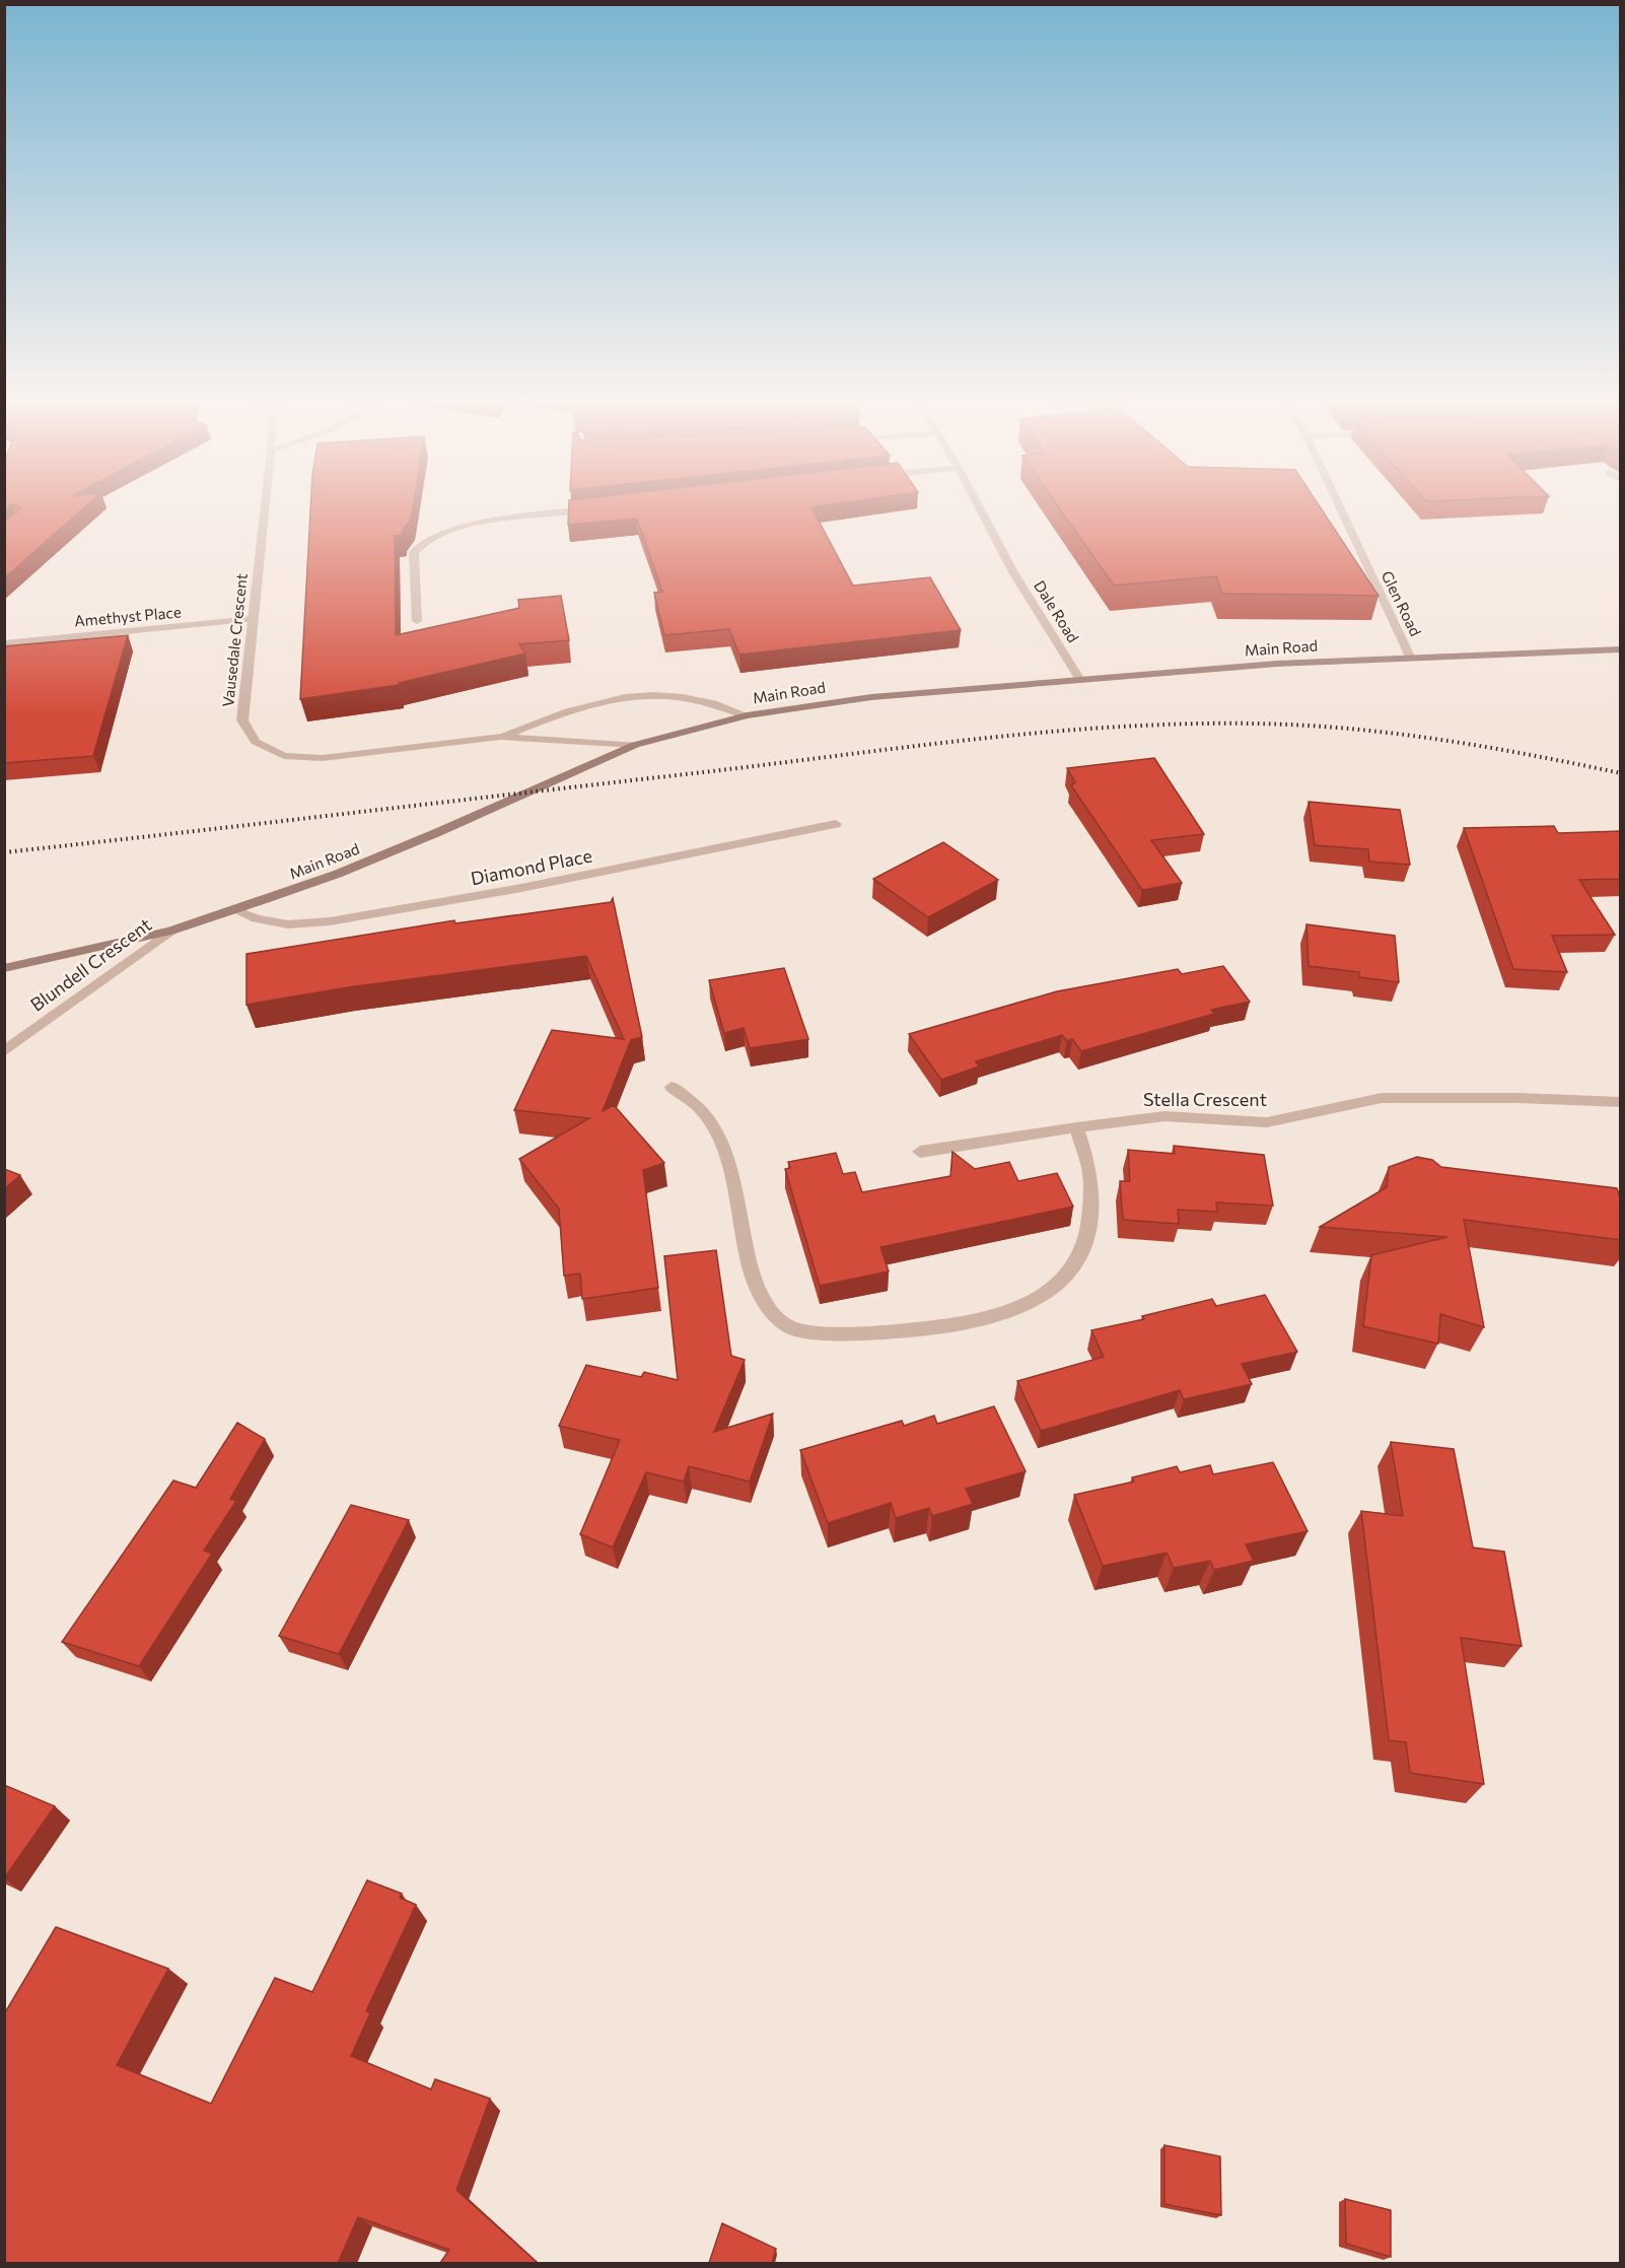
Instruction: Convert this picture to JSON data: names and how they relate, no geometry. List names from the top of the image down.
{
  "streets": {
    "main road": ["Main Road"],
    "street": [
      "Glen Road",
      "Dale Road",
      "Amethyst Place",
      "Vausedale Crescent",
      "Diamond Place",
      "Blundell Crescent",
      "Stella Crescent"
    ]
  },
  "crossings": [
    ["Glen Road", "Main Road"],
    ["Dale Road", "Main Road"],
    ["Amethyst Place", "Vausedale Crescent"],
    ["Vausedale Crescent", "Main Road"],
    ["Main Road", "Diamond Place"],
    ["Main Road", "Blundell Crescent"]
  ]
}
